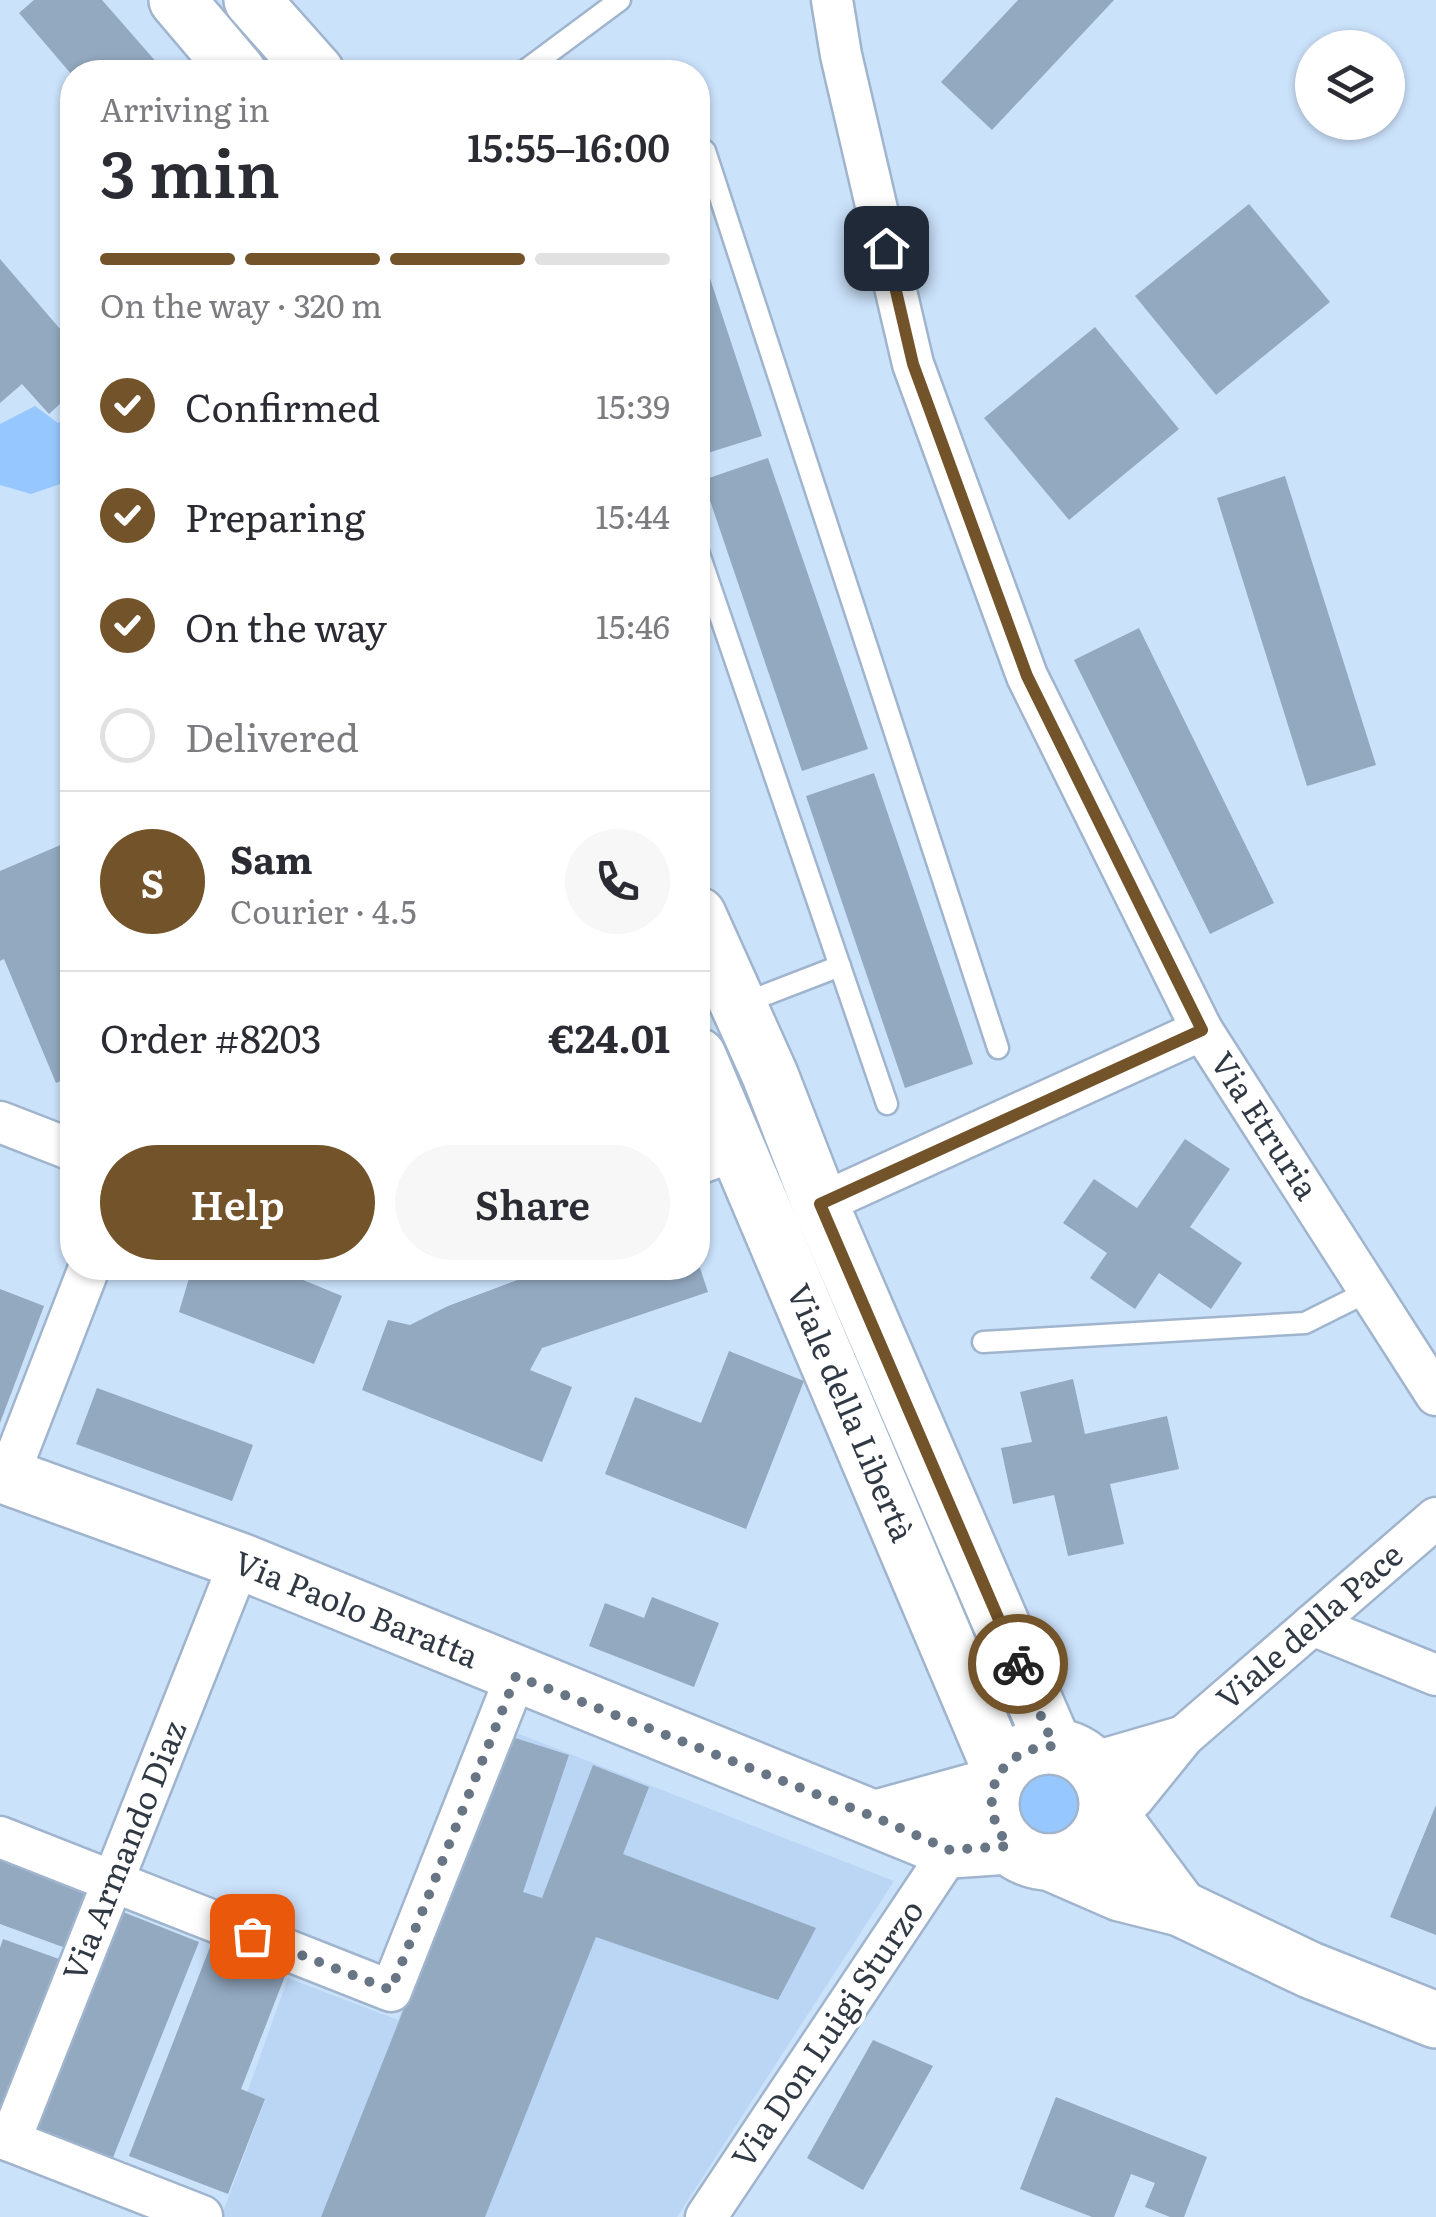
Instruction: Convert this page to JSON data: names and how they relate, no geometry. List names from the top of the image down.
{
  "streets": {
    "main road": ["Viale della Libertà", "Via Paolo Baratta"],
    "street": [
      "Via Etruria",
      "Viale della Pace",
      "Via Armando Diaz",
      "Via Don Luigi Sturzo"
    ]
  },
  "crossings": [
    ["Viale della Libertà", "Via Paolo Baratta"],
    ["Viale della Libertà", "Viale della Pace"],
    ["Via Paolo Baratta", "Viale della Pace"],
    ["Via Paolo Baratta", "Via Armando Diaz"],
    ["Via Paolo Baratta", "Via Don Luigi Sturzo"]
  ],
  "page": {
    "heading": ["3 min", "Arriving in", "15:55–16:00"],
    "panel": [
      "Sam",
      "Courier · 4.5",
      "Order #8203",
      "€24.01"
    ],
    "bar": "On the way · 320 m",
    "list": [
      ["Confirmed", "15:39"],
      ["Preparing", "15:44"],
      ["On the way", "15:46"],
      "Delivered"
    ],
    "round": "S",
    "buttons": ["Help", "Share"]
  }
}
